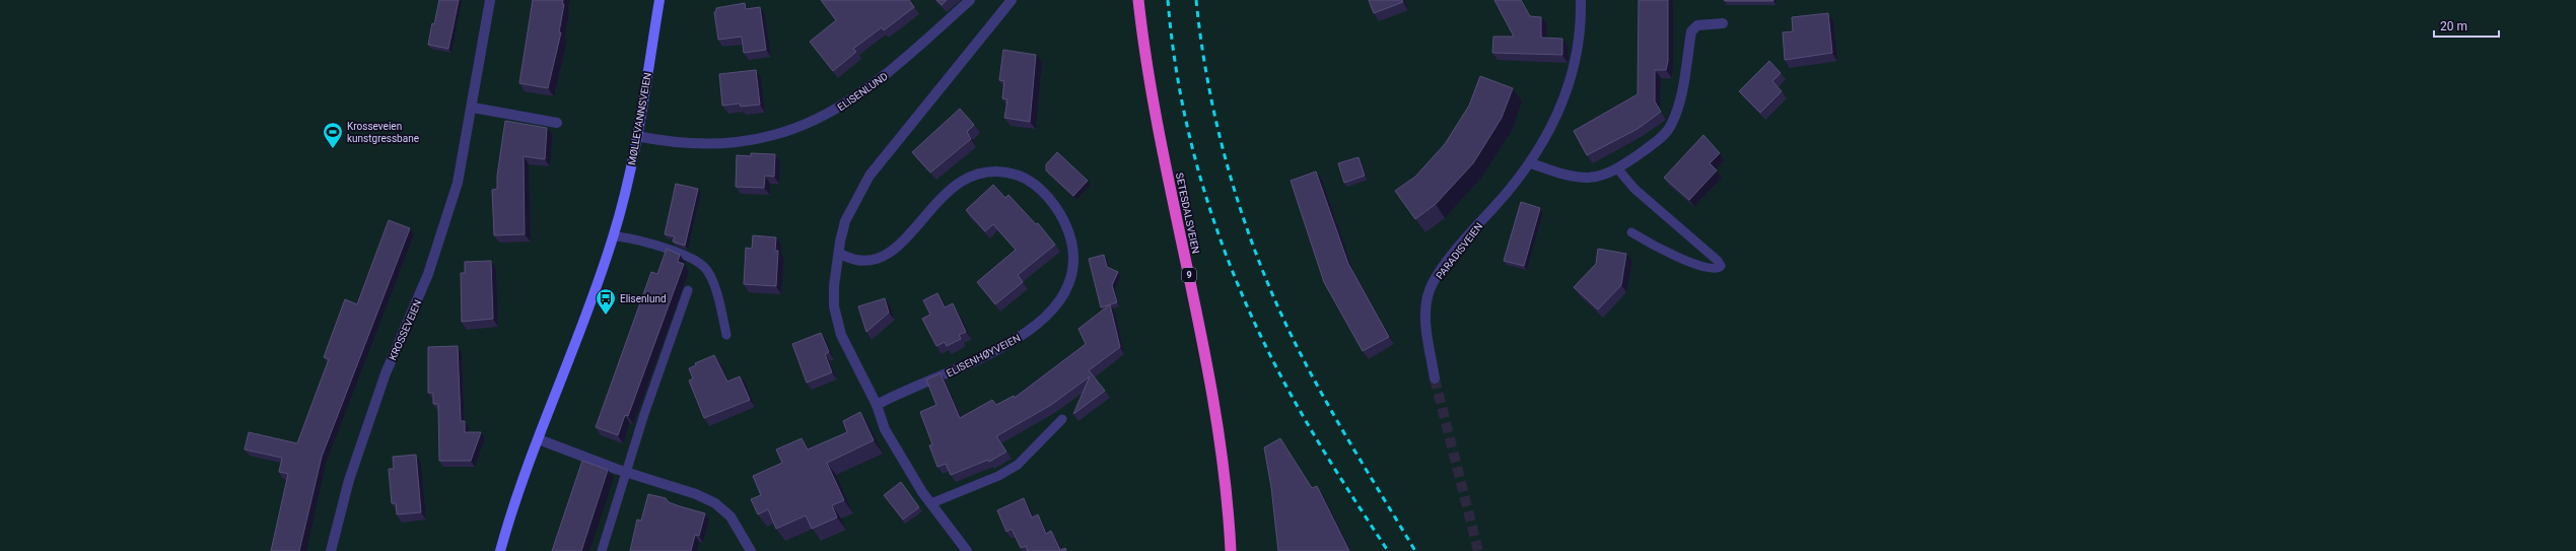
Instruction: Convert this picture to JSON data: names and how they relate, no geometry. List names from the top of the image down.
{
  "streets": {
    "highway": ["SETESDALSVEIEN", "9"],
    "main road": ["MØLLEVANNSVEIEN"],
    "street": [
      "ELISENLUND",
      "PARADISVEIEN",
      "KROSSEVEIEN",
      "ELISENHØYVEIEN"
    ]
  },
  "crossings": [
    ["ELISENLUND", "MØLLEVANNSVEIEN"]
  ],
  "places": {
    "sports": ["Krosseveien kunstgressbane"],
    "bus stop": ["Elisenlund"]
  },
  "scale_bar": "20 m"
}
